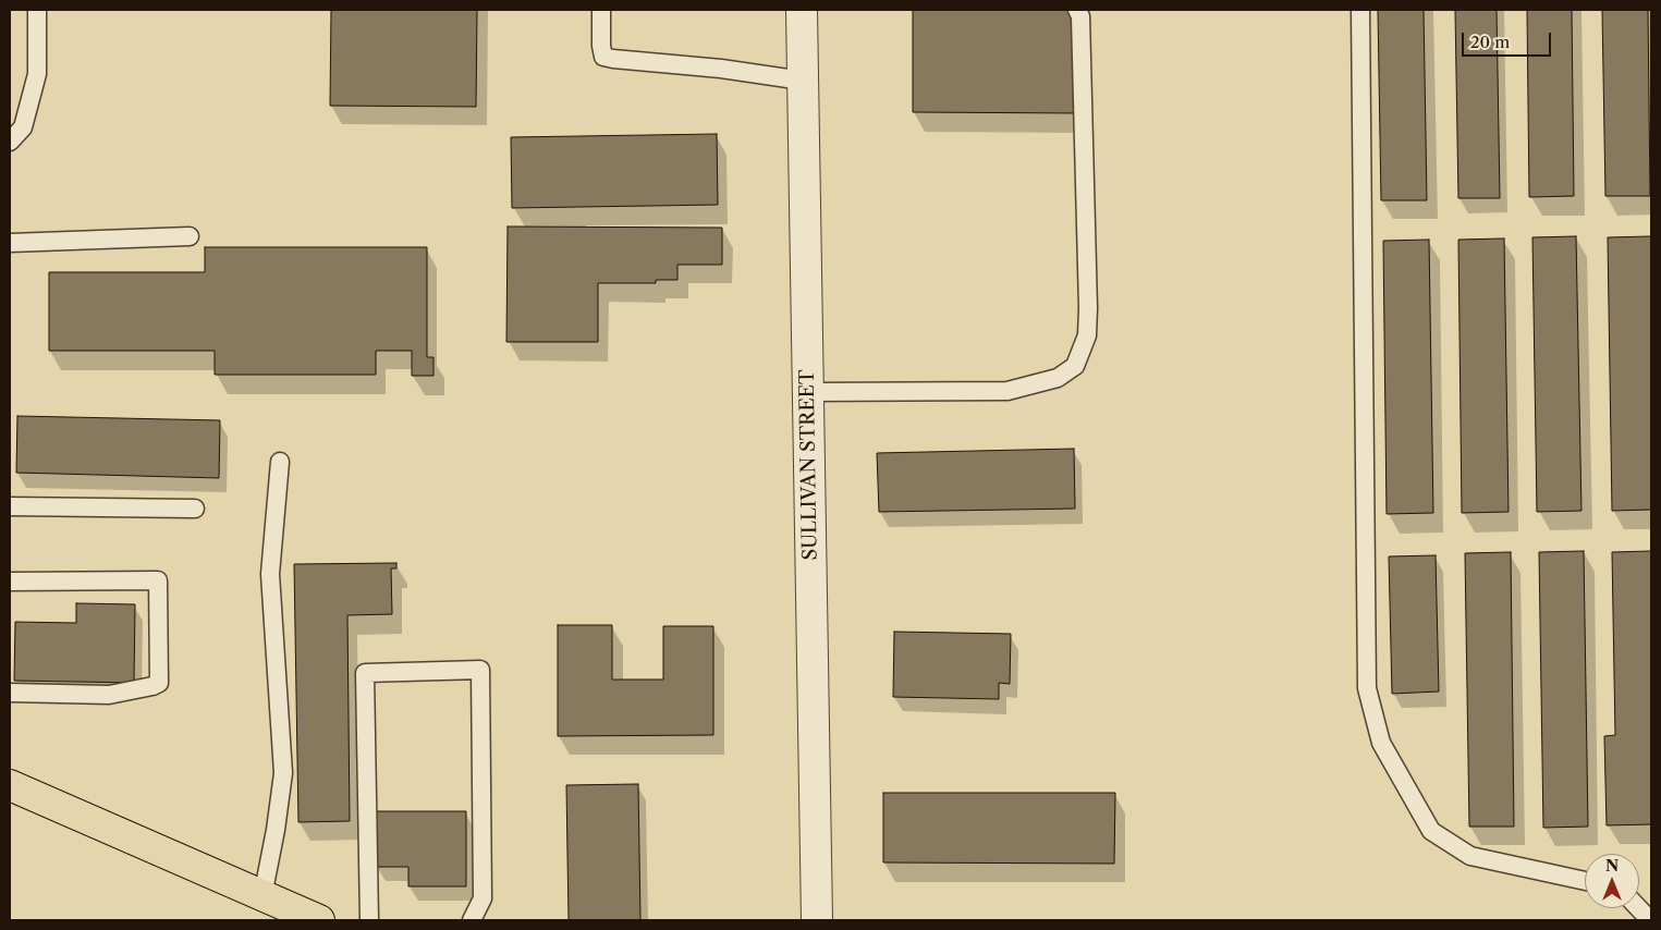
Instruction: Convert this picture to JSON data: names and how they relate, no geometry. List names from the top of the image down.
{
  "streets": {
    "street": ["SULLIVAN STREET"]
  },
  "scale_bar": "20 m",
  "north": "top"
}
